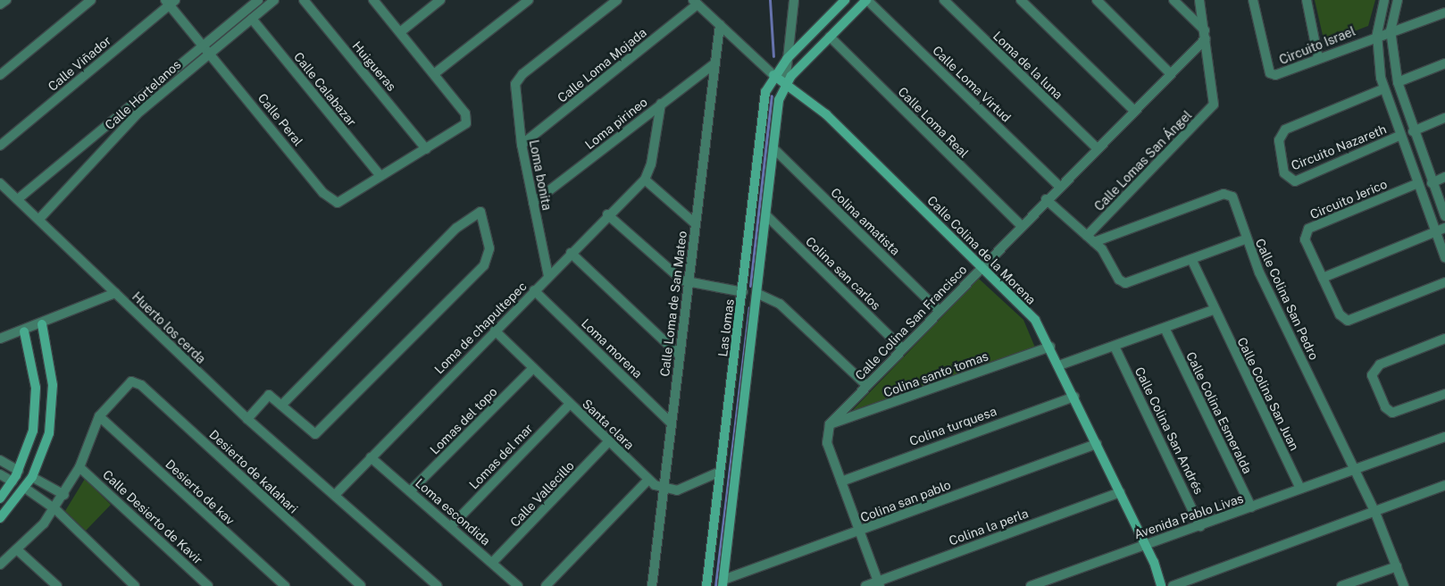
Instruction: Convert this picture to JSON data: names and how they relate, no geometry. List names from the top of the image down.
{
  "streets": {
    "street": [
      "Circuito Israel",
      "Calle Viñador",
      "Calle Loma Mojada",
      "Loma de la luna",
      "Huigueras",
      "Calle Loma Virtud",
      "Calle Calabazar",
      "Calle Hortelanos",
      "Calle Peral",
      "Calle Loma Real",
      "Loma pirineo",
      "Circuito Nazareth",
      "Calle Lomas San Ángel",
      "Loma bonita",
      "Circuito Jerico",
      "Colina amatista",
      "Calle Colina de la Morena",
      "Colina san carlos",
      "Calle Colina San Pedro",
      "Calle Loma de San Mateo",
      "Calle Colina San Francisco",
      "Huerto los cerda",
      "Loma de chapultepec",
      "Las lomas",
      "Loma morena",
      "Colina santo tomas",
      "Calle Colina San Juan",
      "Calle Colina Esmeralda",
      "Lomas del topo",
      "Santa clara",
      "Colina turquesa",
      "Calle Colina San Andrés",
      "Lomas del mar",
      "Desierto de kalahari",
      "Desierto de kav",
      "Calle Vallecillo",
      "Colina san pablo",
      "Loma escondida",
      "Avenida Pablo Livas",
      "Calle Desierto de Kavir",
      "Colina la perla"
    ]
  },
  "crossings": [
    ["Calle Viñador", "Calle Peral"],
    ["Calle Loma Mojada", "Loma bonita"],
    ["Calle Loma Mojada", "Calle Colina de la Morena"],
    ["Loma de la luna", "Calle Colina San Francisco"],
    ["Calle Loma Virtud", "Calle Colina San Francisco"],
    ["Calle Calabazar", "Calle Hortelanos"],
    ["Calle Calabazar", "Calle Peral"],
    ["Calle Hortelanos", "Calle Peral"],
    ["Calle Hortelanos", "Huerto los cerda"],
    ["Calle Loma Real", "Calle Colina San Francisco"],
    ["Loma pirineo", "Loma bonita"],
    ["Loma pirineo", "Calle Loma de San Mateo"],
    ["Calle Lomas San Ángel", "Calle Colina San Pedro"],
    ["Calle Lomas San Ángel", "Calle Colina San Francisco"],
    ["Loma bonita", "Loma de chapultepec"],
    ["Colina amatista", "Calle Colina San Francisco"],
    ["Calle Colina de la Morena", "Calle Loma de San Mateo"],
    ["Calle Colina de la Morena", "Calle Colina San Francisco"],
    ["Calle Colina de la Morena", "Las lomas"],
    ["Calle Colina de la Morena", "Colina santo tomas"],
    ["Calle Colina de la Morena", "Colina turquesa"],
    ["Calle Colina de la Morena", "Colina san pablo"],
    ["Calle Colina de la Morena", "Avenida Pablo Livas"],
    ["Calle Colina de la Morena", "Colina la perla"],
    ["Colina san carlos", "Calle Colina San Francisco"],
    ["Calle Colina San Pedro", "Avenida Pablo Livas"],
    ["Calle Loma de San Mateo", "Loma morena"],
    ["Calle Loma de San Mateo", "Santa clara"],
    ["Calle Colina San Francisco", "Colina santo tomas"],
    ["Huerto los cerda", "Loma de chapultepec"],
    ["Loma de chapultepec", "Loma morena"],
    ["Loma de chapultepec", "Santa clara"],
    ["Loma de chapultepec", "Loma escondida"],
    ["Calle Colina San Juan", "Avenida Pablo Livas"],
    ["Calle Colina Esmeralda", "Avenida Pablo Livas"],
    ["Lomas del topo", "Santa clara"],
    ["Lomas del topo", "Loma escondida"],
    ["Santa clara", "Lomas del mar"],
    ["Santa clara", "Calle Vallecillo"],
    ["Calle Colina San Andrés", "Avenida Pablo Livas"],
    ["Lomas del mar", "Loma escondida"],
    ["Desierto de kalahari", "Desierto de kav"],
    ["Calle Vallecillo", "Loma escondida"]
  ]
}
